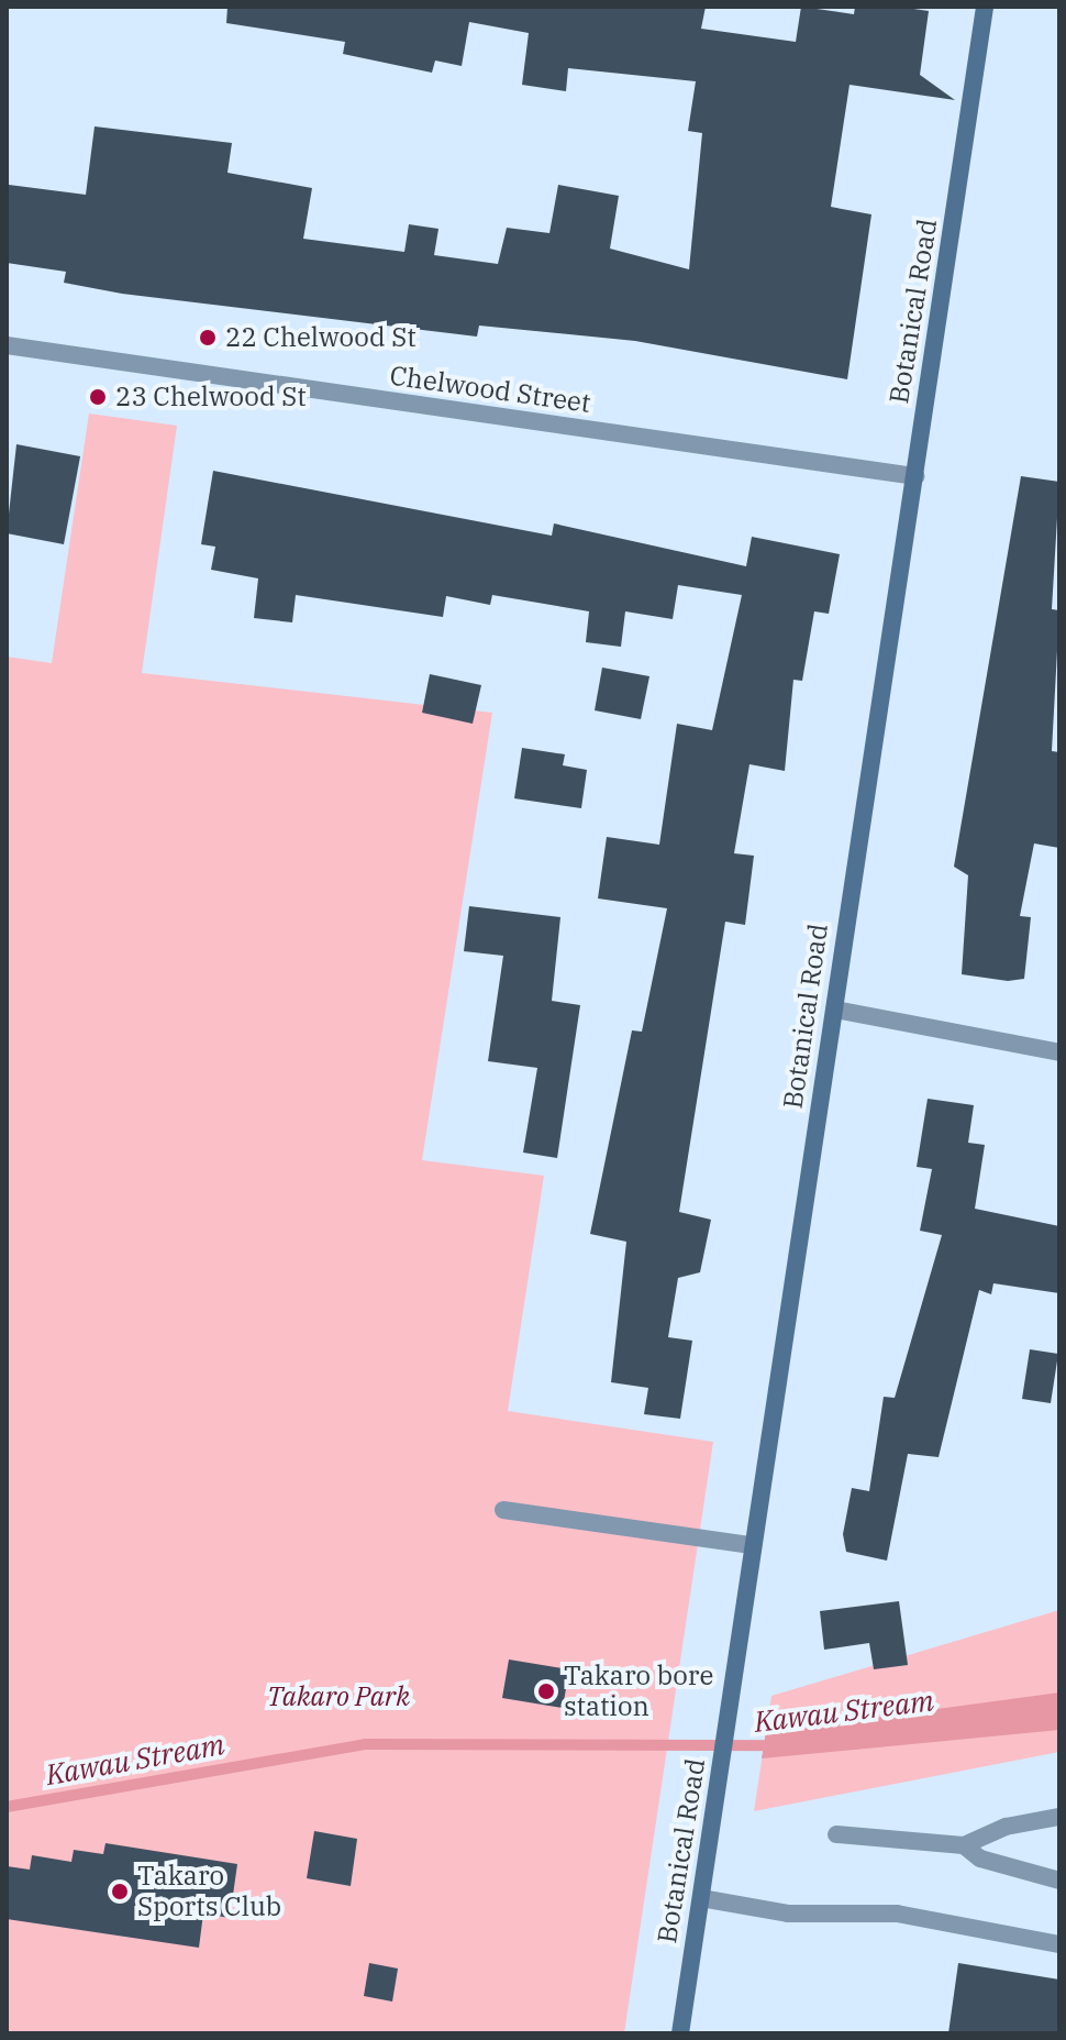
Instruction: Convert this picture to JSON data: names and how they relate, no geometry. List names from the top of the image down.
{
  "streets": {
    "main road": ["Botanical Road"],
    "street": ["Chelwood Street"]
  },
  "crossings": [
    ["Botanical Road", "Chelwood Street"]
  ],
  "water": ["Kawau Stream"],
  "parks": ["Takaro Park"],
  "places": [
    "22 Chelwood St",
    "23 Chelwood St",
    "Takaro bore station",
    "Takaro Sports Club"
  ]
}
